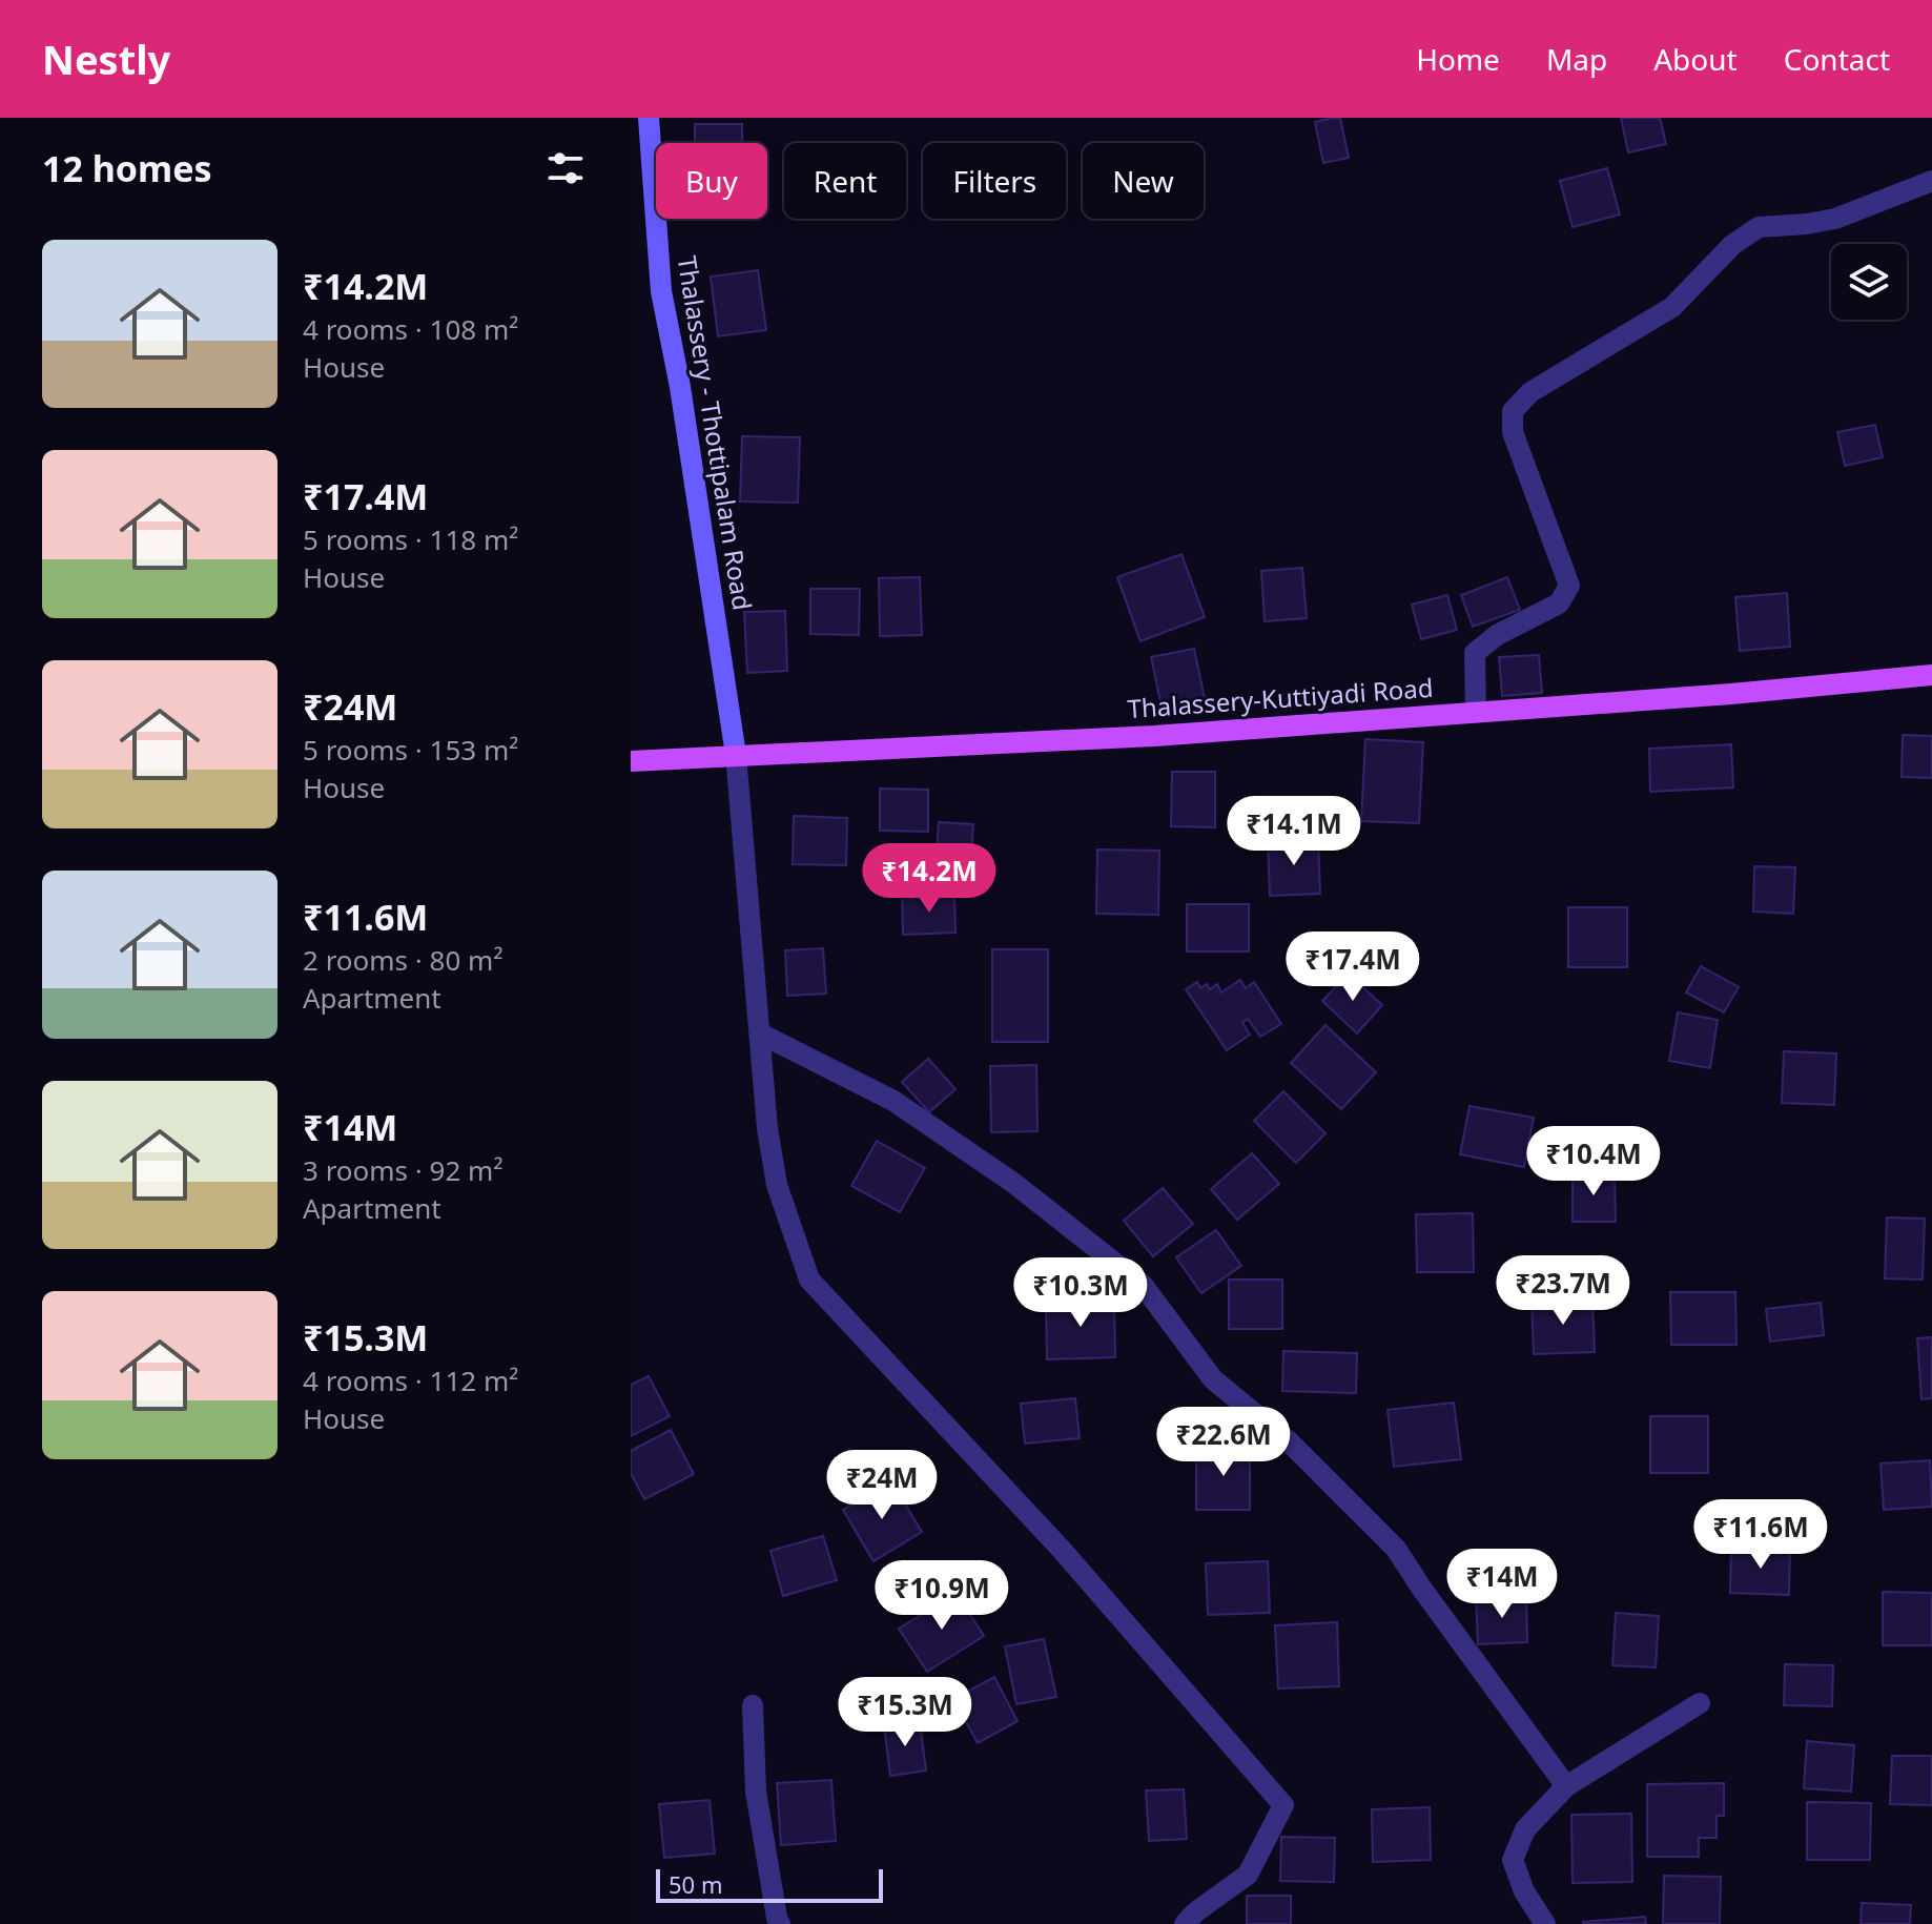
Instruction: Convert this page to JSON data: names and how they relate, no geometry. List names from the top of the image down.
{
  "streets": {
    "main road": ["Thalassery - Thottipalam Road", "Thalassery-Kuttiyadi Road"]
  },
  "crossings": [
    ["Thalassery - Thottipalam Road", "Thalassery-Kuttiyadi Road"]
  ],
  "scale_bar": "50 m",
  "page": {
    "header": "Nestly",
    "nav": [
      "Home",
      "Map",
      "About",
      "Contact"
    ],
    "heading": "12 homes",
    "chip": [
      "Buy",
      "Rent",
      "Filters",
      "New"
    ],
    "list": [
      {
        "name": "₹14.2M",
        "note": "4 rooms · 108 m² · House"
      },
      {
        "name": "₹17.4M",
        "note": "5 rooms · 118 m² · House"
      },
      {
        "name": "₹24M",
        "note": "5 rooms · 153 m² · House"
      },
      {
        "name": "₹11.6M",
        "note": "2 rooms · 80 m² · Apartment"
      },
      {
        "name": "₹14M",
        "note": "3 rooms · 92 m² · Apartment"
      },
      {
        "name": "₹15.3M",
        "note": "4 rooms · 112 m² · House"
      }
    ],
    "price": [
      "₹14.1M",
      "₹14.2M",
      "₹17.4M",
      "₹10.4M",
      "₹23.7M",
      "₹10.3M",
      "₹22.6M",
      "₹24M",
      "₹11.6M",
      "₹14M",
      "₹10.9M",
      "₹15.3M"
    ],
    "scale": "50 m"
  }
}
